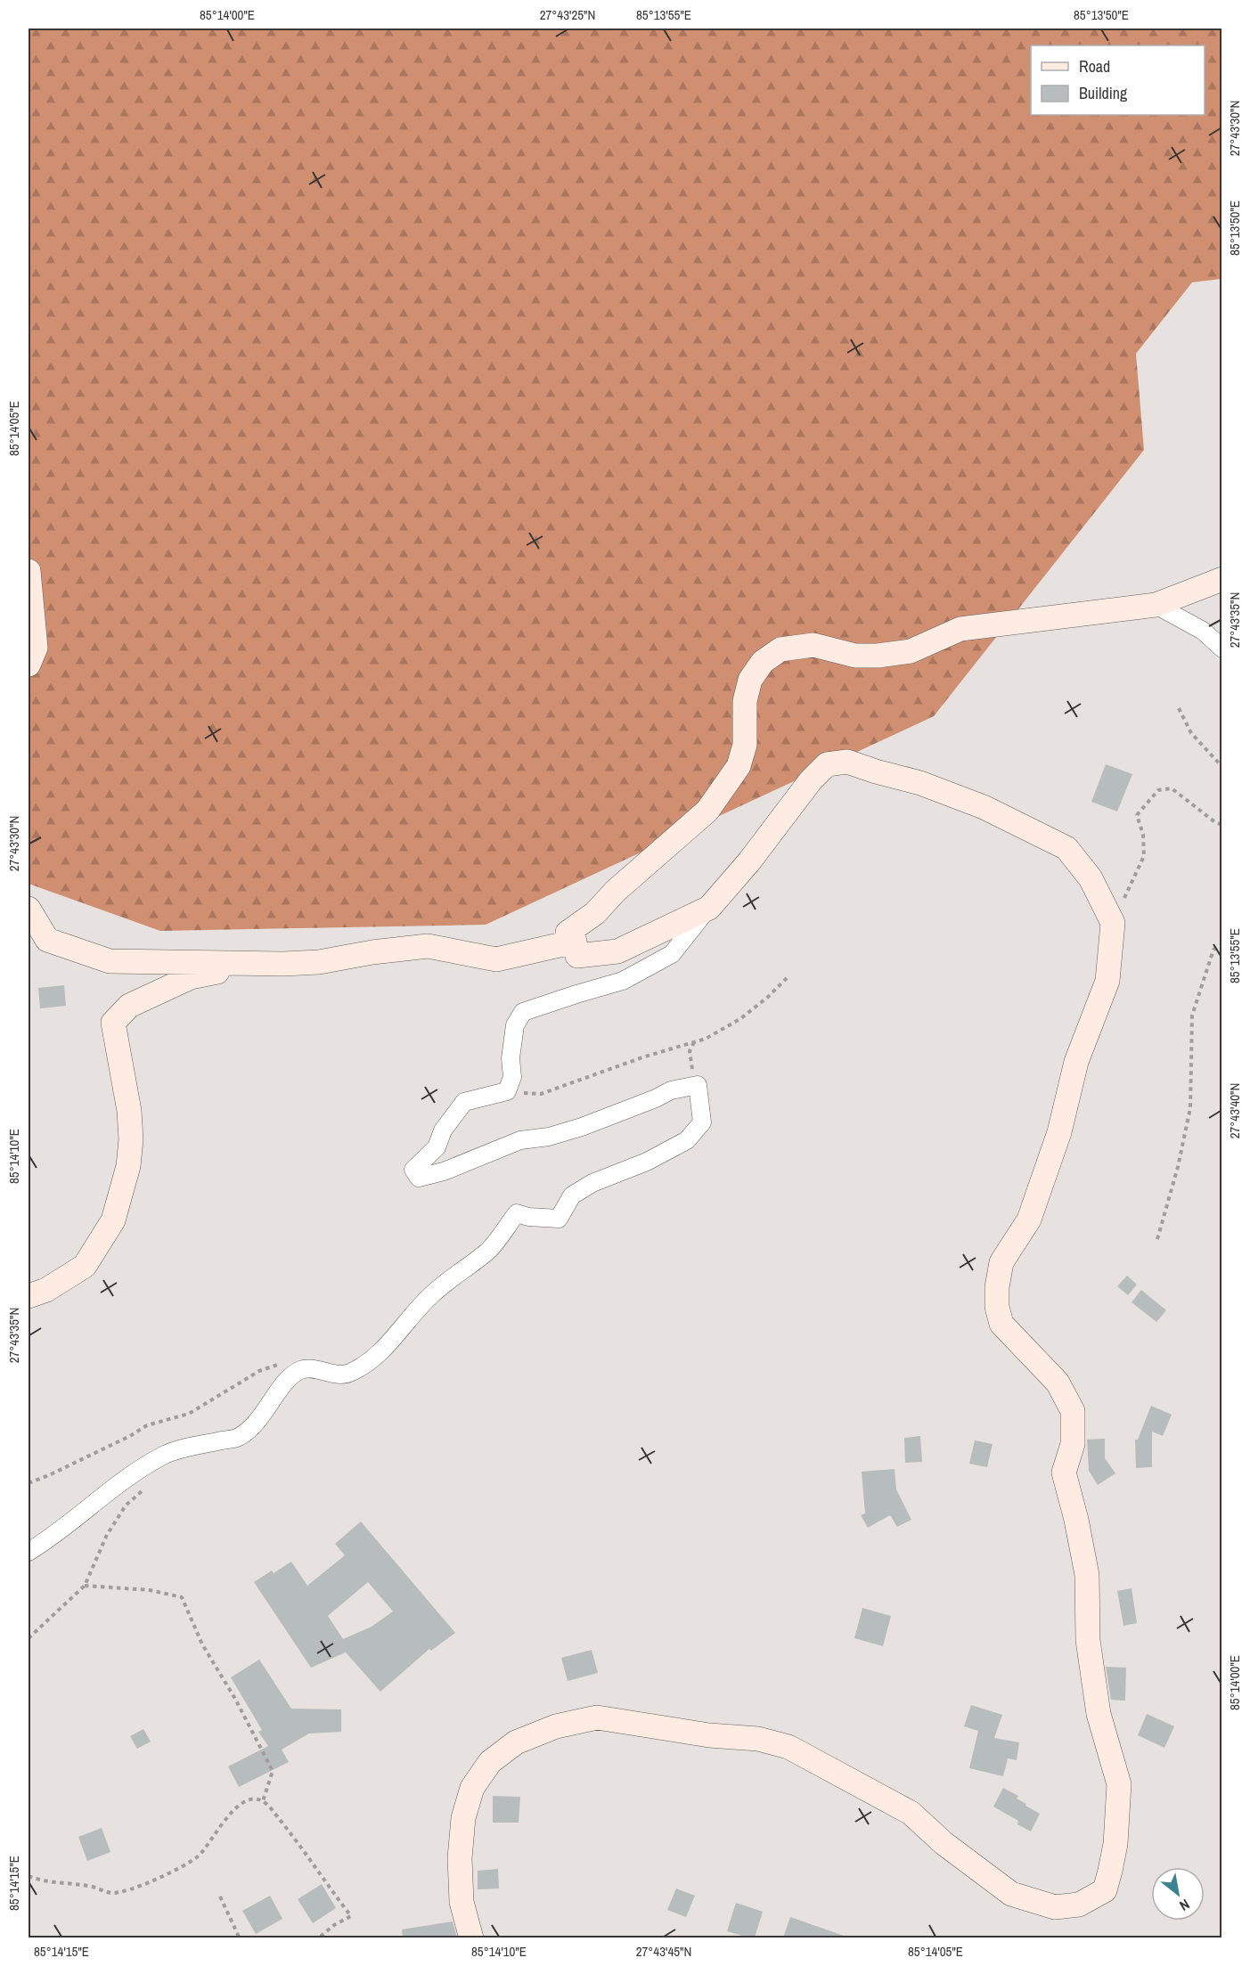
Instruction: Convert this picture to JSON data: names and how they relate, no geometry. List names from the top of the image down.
{
  "legend": ["Road", "Building"],
  "north": "bottom right",
  "coordinates": [
    "85°14'00\"E",
    "27°43'25\"N",
    "85°13'55\"E",
    "85°13'50\"E",
    "27°43'30\"N",
    "85°14'05\"E",
    "27°43'35\"N",
    "27°43'40\"N",
    "85°14'10\"E",
    "85°14'15\"E",
    "27°43'45\"N"
  ]
}
